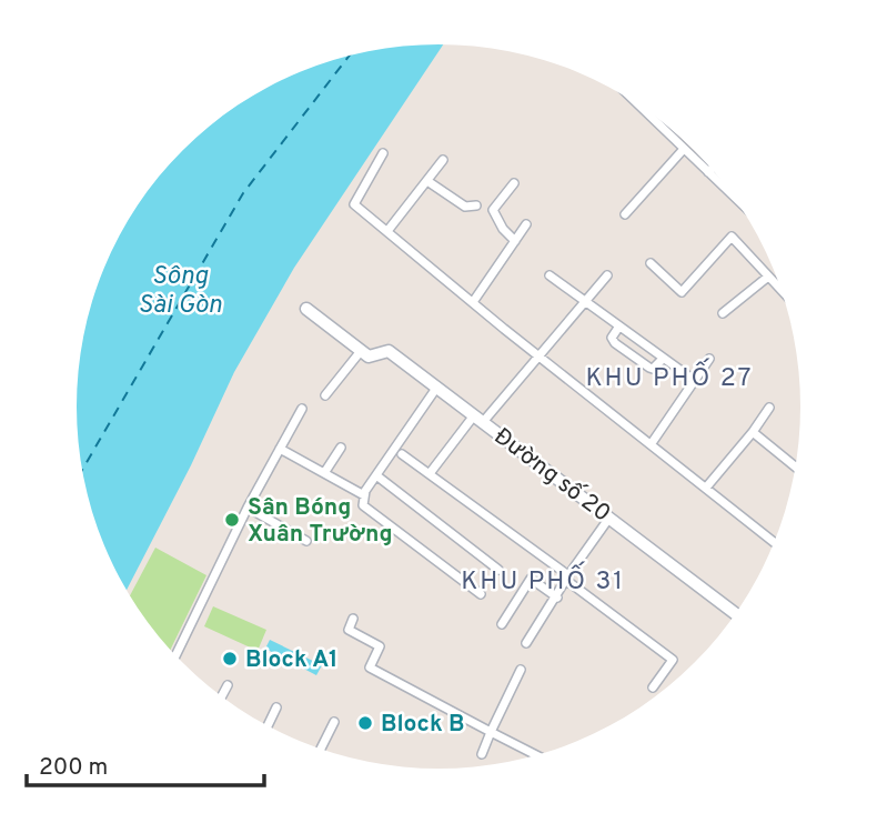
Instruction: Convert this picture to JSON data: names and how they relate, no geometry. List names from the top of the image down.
{
  "streets": {
    "street": ["Đường số 20"]
  },
  "districts": ["KHU PHỐ 27", "KHU PHỐ 31"],
  "water": ["Sông Sài Gòn"],
  "places": ["Sân Bóng Xuân Trường", "Block A1", "Block B"],
  "scale_bar": "200 m"
}
